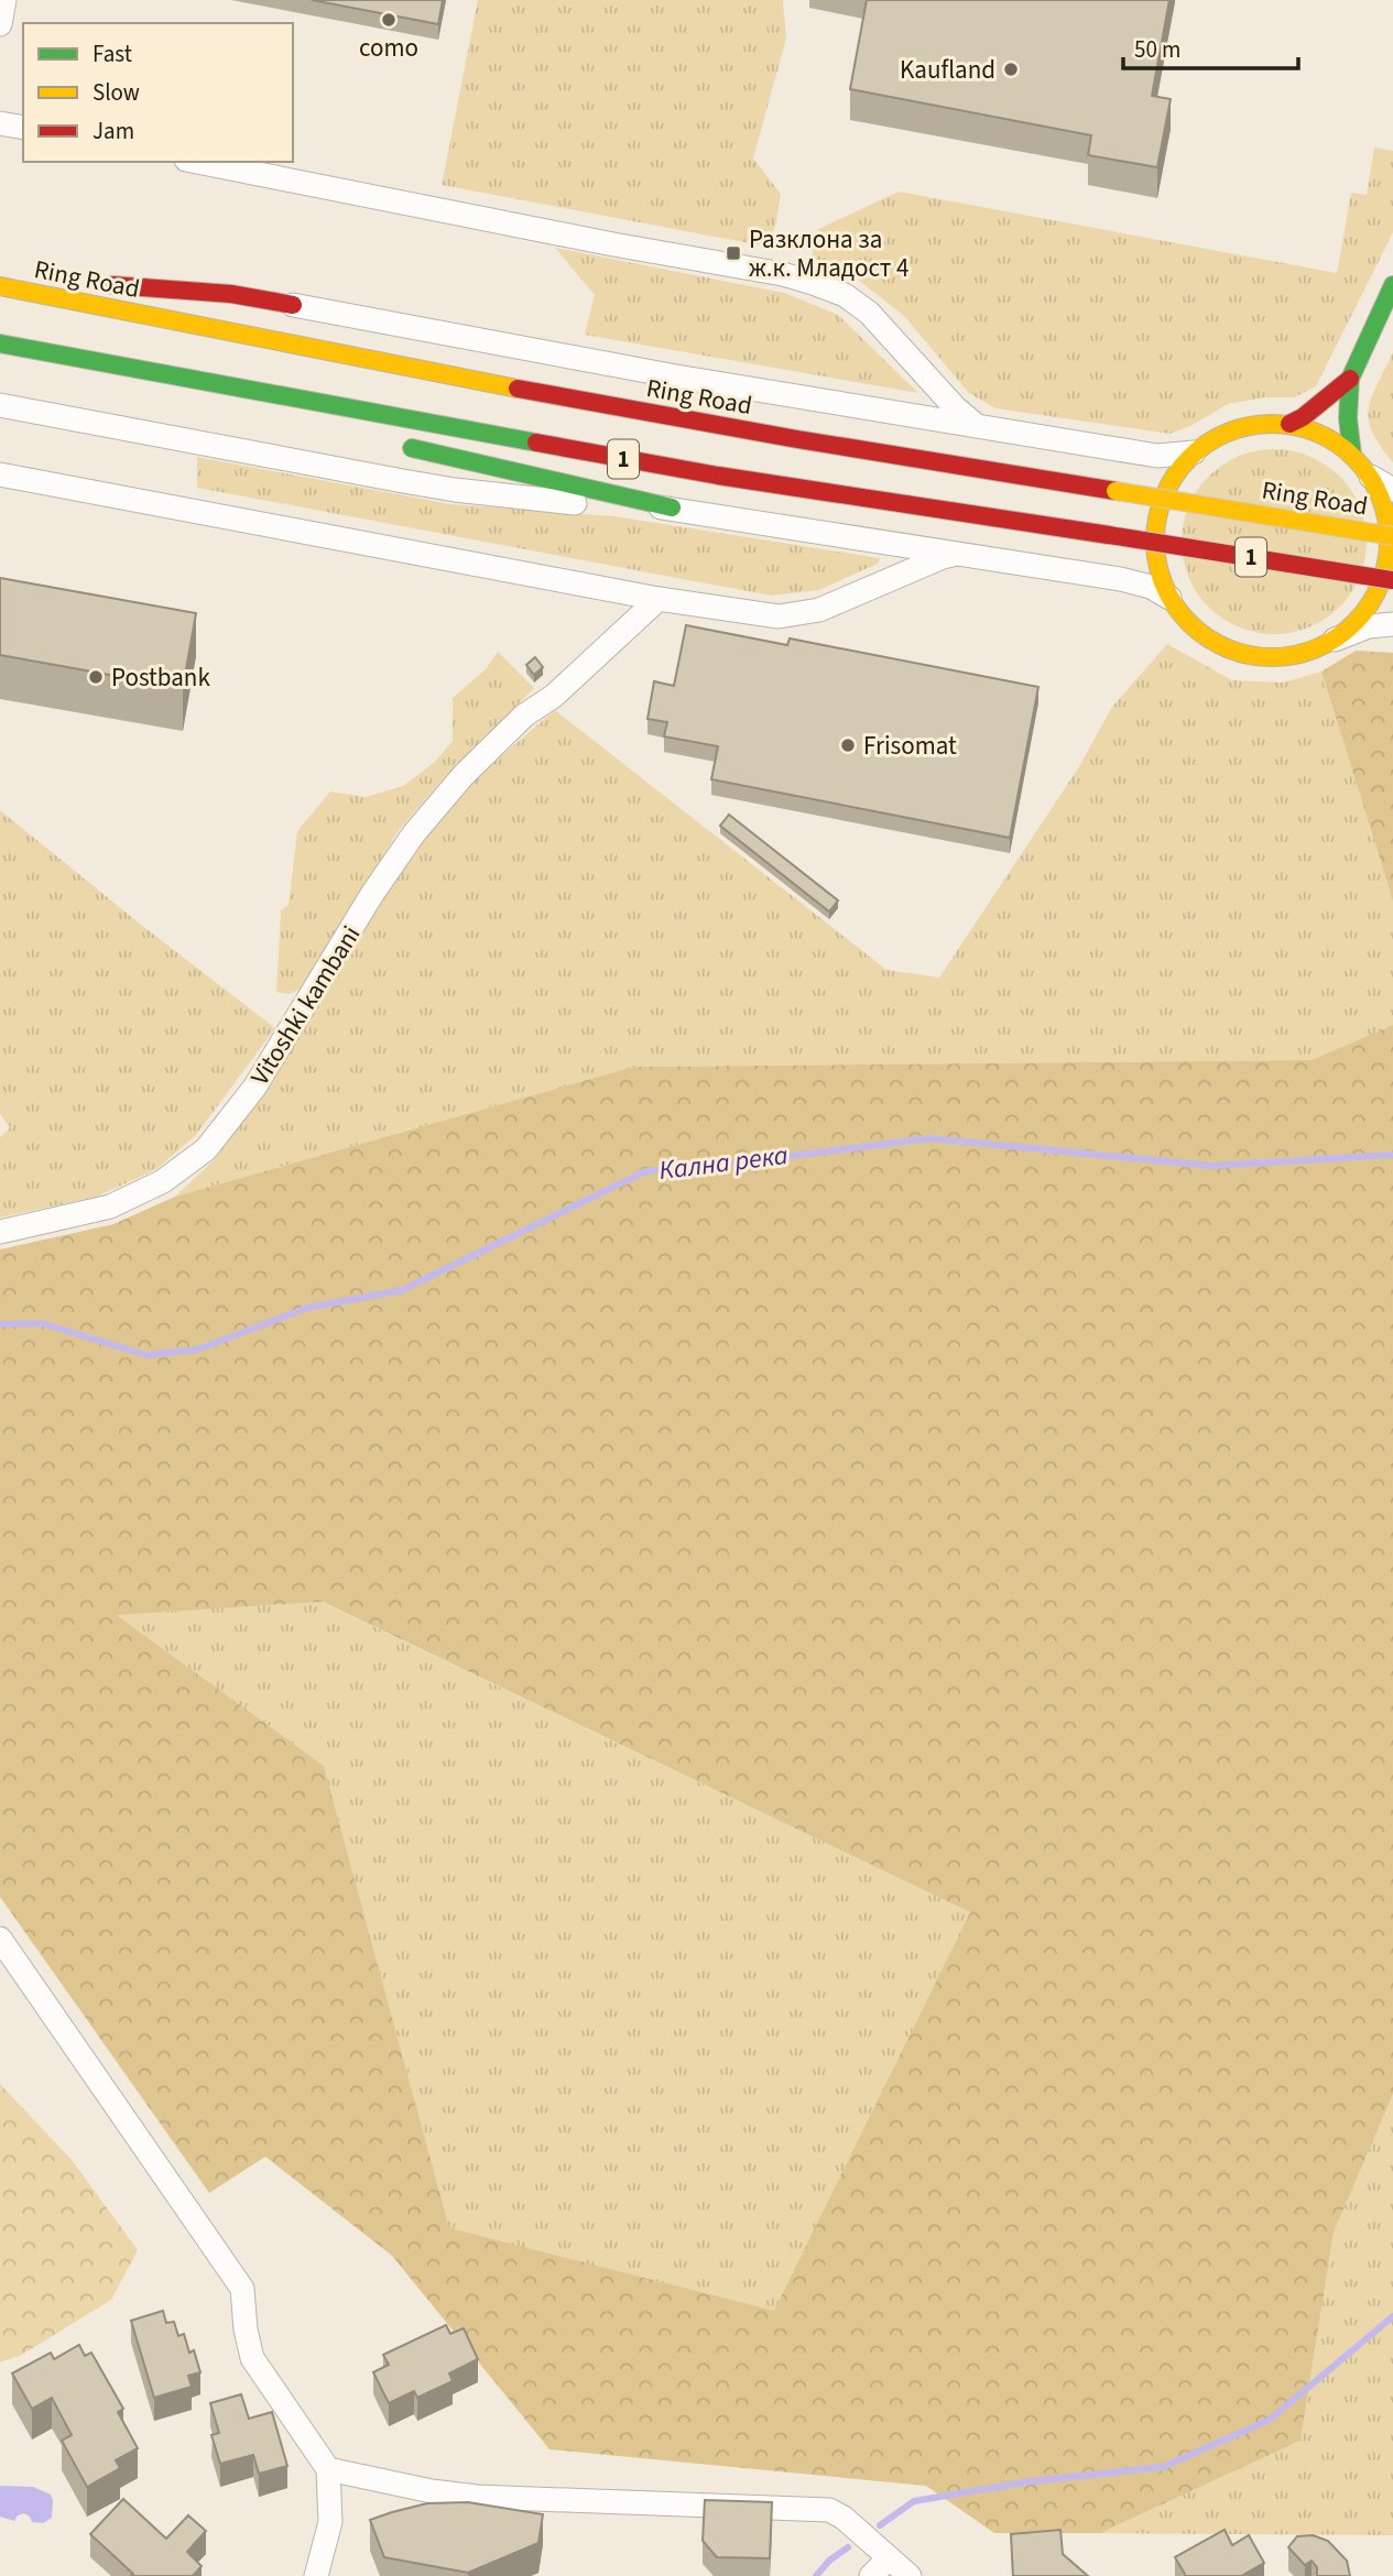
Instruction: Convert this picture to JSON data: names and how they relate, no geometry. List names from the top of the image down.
{
  "streets": {
    "main road": ["Ring Road", "1"]
  },
  "water": ["Кална река"],
  "places": {
    "other": [
      "como",
      "Kaufland",
      "Postbank",
      "Frisomat"
    ],
    "transit": ["Разклона за ж.к. Младост 4"]
  },
  "legend": ["Fast", "Slow", "Jam"],
  "scale_bar": "50 m"
}
